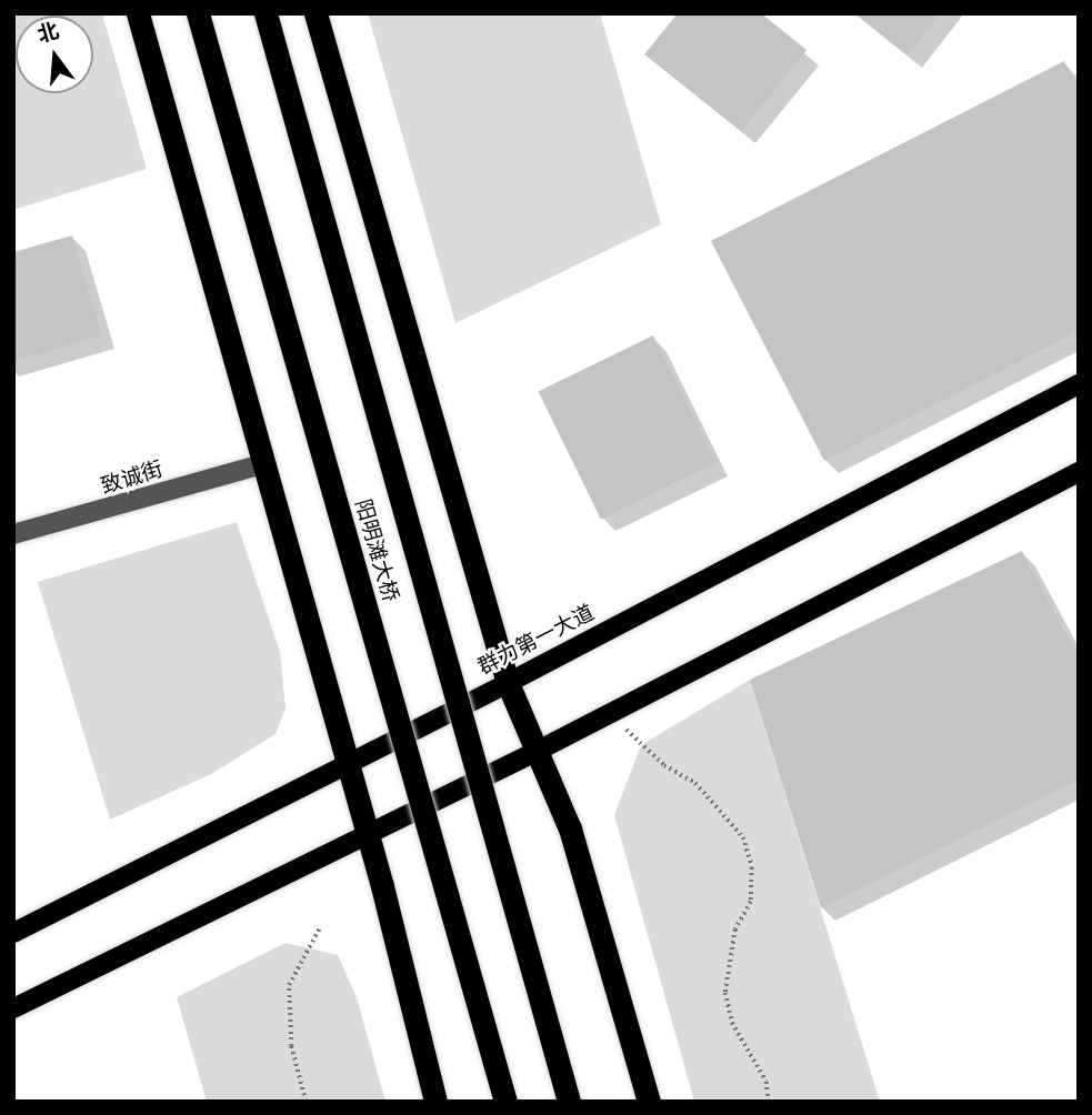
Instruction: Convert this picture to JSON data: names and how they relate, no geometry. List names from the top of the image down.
{
  "streets": {
    "highway": ["阳明滩大桥"],
    "main road": ["群力第一大道"],
    "street": ["致诚街"]
  },
  "north": "top"
}
